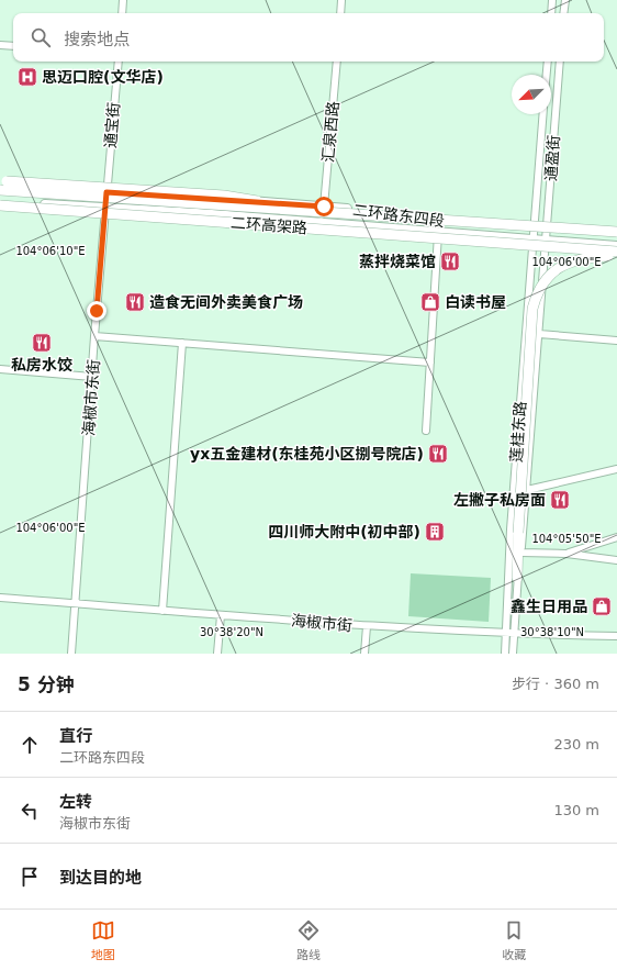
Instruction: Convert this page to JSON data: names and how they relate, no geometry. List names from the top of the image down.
{
  "streets": {
    "highway": ["二环高架路"],
    "main road": ["二环路东四段"],
    "street": [
      "通宝街",
      "汇泉西路",
      "通盈街",
      "海椒市东街",
      "莲桂东路",
      "海椒市街"
    ]
  },
  "crossings": [
    ["通宝街", "二环路东四段"],
    ["通宝街", "海椒市东街"],
    ["汇泉西路", "二环路东四段"],
    ["汇泉西路", "二环高架路"],
    ["通盈街", "二环路东四段"],
    ["通盈街", "莲桂东路"],
    ["二环路东四段", "二环高架路"],
    ["二环路东四段", "海椒市东街"],
    ["二环路东四段", "莲桂东路"],
    ["海椒市东街", "海椒市街"],
    ["莲桂东路", "海椒市街"]
  ],
  "places": {
    "hospital": ["思迈口腔(文华店)"],
    "restaurant": [
      "蒸拌烧菜馆",
      "造食无间外卖美食广场",
      "私房水饺",
      "yx五金建材(东桂苑小区捌号院店)",
      "左撇子私房面"
    ],
    "shop": ["白读书屋", "鑫生日用品"],
    "building": ["四川师大附中(初中部)"]
  },
  "north": "bottom left",
  "page": {
    "search": "搜索地点",
    "heading": ["5 分钟", "步行 · 360 m"],
    "list": [
      ["直行", "二环路东四段", "230 m"],
      ["左转", "海椒市东街", "130 m"],
      "到达目的地"
    ],
    "nav": ["地图", "路线", "收藏"]
  },
  "coordinates": [
    "104°06'10\"E",
    "104°06'00\"E",
    "104°05'50\"E",
    "30°38'20\"N",
    "30°38'10\"N"
  ]
}
